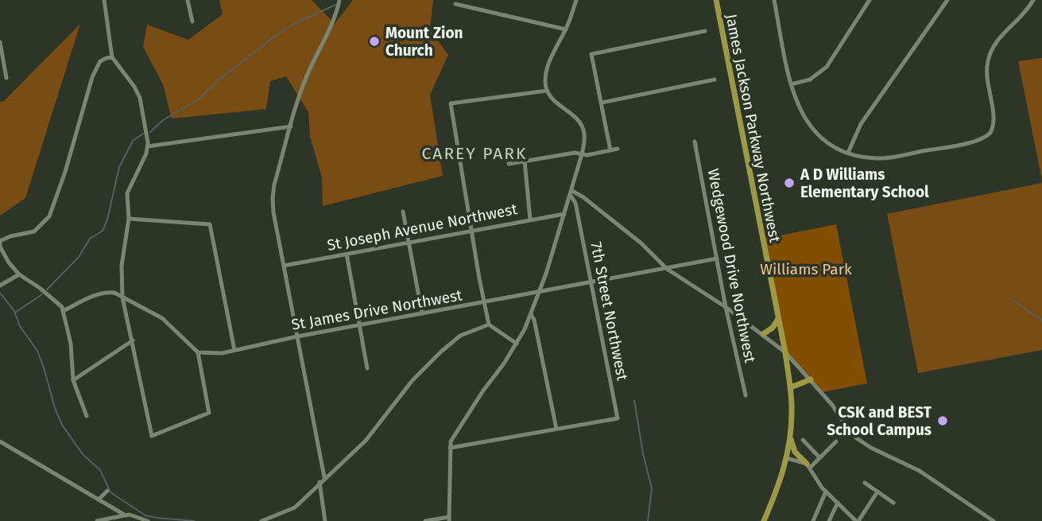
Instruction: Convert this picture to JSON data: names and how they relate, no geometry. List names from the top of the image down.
{
  "streets": {
    "main road": ["James Jackson Parkway Northwest"],
    "street": [
      "St Joseph Avenue Northwest",
      "Wedgewood Drive Northwest",
      "St James Drive Northwest",
      "7th Street Northwest"
    ]
  },
  "crossings": [
    ["Wedgewood Drive Northwest", "St James Drive Northwest"],
    ["St James Drive Northwest", "7th Street Northwest"]
  ],
  "districts": ["CAREY PARK"],
  "parks": ["Williams Park"],
  "places": ["Mount Zion Church", "A D Williams Elementary School", "CSK and BEST School Campus"]
}
